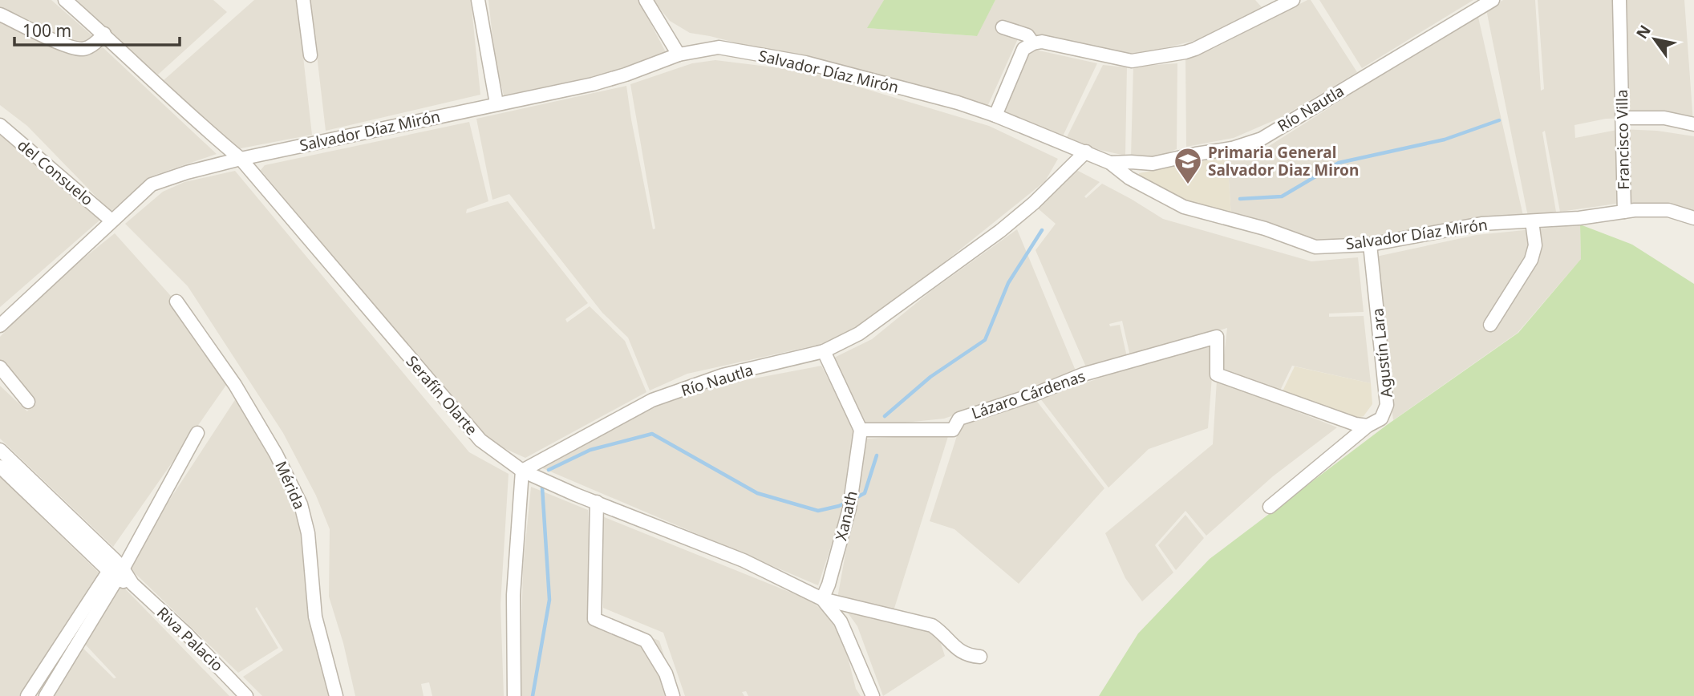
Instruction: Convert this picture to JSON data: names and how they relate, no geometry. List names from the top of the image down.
{
  "streets": {
    "street": [
      "Salvador Díaz Mirón",
      "Río Nautla",
      "Francisco Villa",
      "del Consuelo",
      "Agustín Lara",
      "Lázaro Cárdenas",
      "Serafín Olarte",
      "Mérida",
      "Xanath",
      "Riva Palacio"
    ]
  },
  "crossings": [
    ["Salvador Díaz Mirón", "Río Nautla"],
    ["Salvador Díaz Mirón", "Francisco Villa"],
    ["Salvador Díaz Mirón", "del Consuelo"],
    ["Salvador Díaz Mirón", "Agustín Lara"],
    ["Salvador Díaz Mirón", "Serafín Olarte"],
    ["Río Nautla", "Serafín Olarte"],
    ["Agustín Lara", "Lázaro Cárdenas"],
    ["Lázaro Cárdenas", "Xanath"],
    ["Serafín Olarte", "Xanath"]
  ],
  "places": {
    "school or university": ["Primaria General Salvador Diaz Miron"]
  },
  "scale_bar": "100 m",
  "north": "top left"
}
